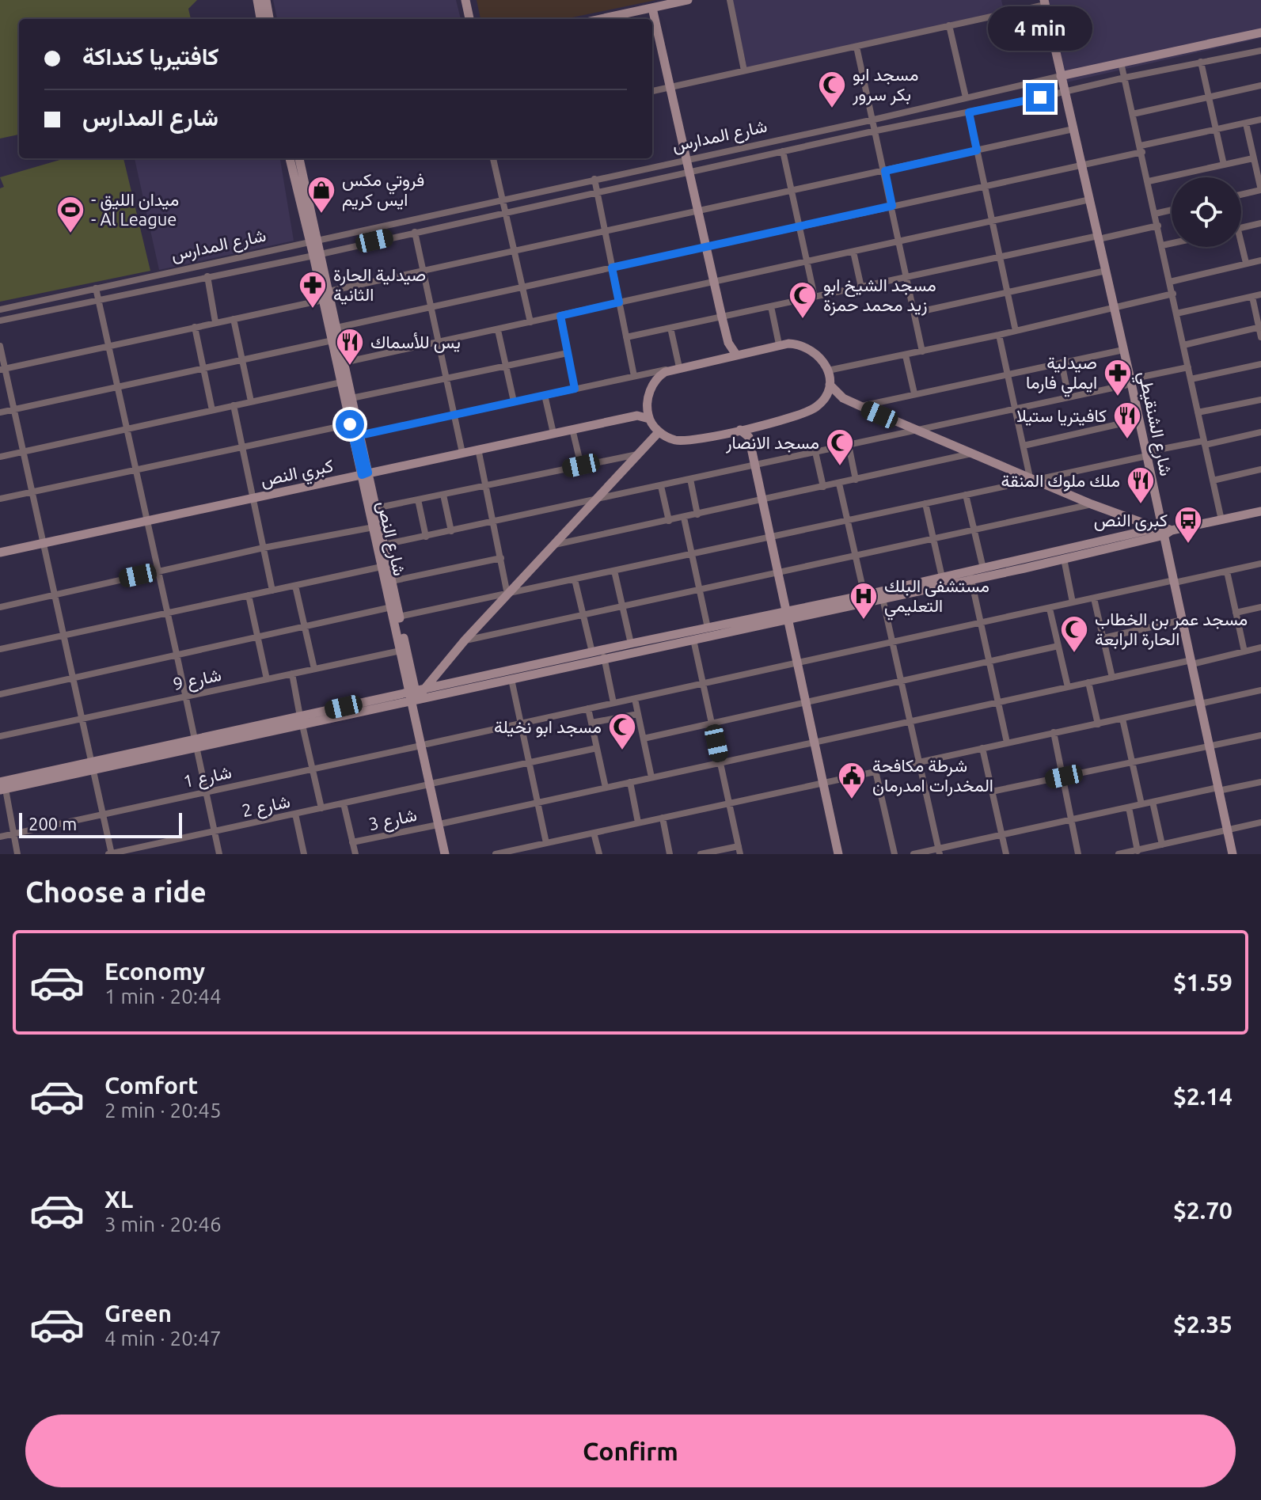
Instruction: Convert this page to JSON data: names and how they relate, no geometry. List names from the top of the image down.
{
  "streets": {
    "street": [
      "شارع المدارس",
      "شارع الشنقيطي",
      "كبري النص",
      "شارع النص",
      "شارع 9",
      "شارع 1",
      "شارع 2",
      "شارع 3"
    ]
  },
  "crossings": [
    ["شارع المدارس", "شارع الشنقيطي"],
    ["شارع المدارس", "شارع النص"],
    ["شارع الشنقيطي", "شارع 1"],
    ["شارع الشنقيطي", "شارع 3"],
    ["كبري النص", "شارع النص"],
    ["شارع النص", "شارع 9"],
    ["شارع النص", "شارع 1"],
    ["شارع النص", "شارع 2"],
    ["شارع النص", "شارع 3"]
  ],
  "places": {
    "mosque": [
      "مسجد ابو بكر سرور",
      "مسجد الشيخ ابو زيد محمد حمزة",
      "مسجد الانصار",
      "مسجد عمر بن الخطاب الحارة الرابعة",
      "مسجد ابو نخيلة"
    ],
    "shop": ["فروتي مكس ايس كريم"],
    "sports": ["- ميدان الليق - Al League"],
    "pharmacy": ["صيدلية الحارة الثانية", "صيدلية ايملي فارما"],
    "restaurant": ["يس للأسماك", "كافيتريا ستيلا", "ملك ملوك المنقة"],
    "bus stop": ["كبرى النص"],
    "hospital": ["مستشفى البلك التعليمي"],
    "public building": ["شرطة مكافحة المخدرات امدرمان"]
  },
  "scale_bar": "200 m",
  "page": {
    "bubble": "4 min",
    "banner": ["كافتيريا كنداكة", "شارع المدارس"],
    "scale": "200 m",
    "heading": "Choose a ride",
    "list": [
      {
        "name": "Economy",
        "note": "1 min · 20:44",
        "value": "$1.59"
      },
      {
        "name": "Comfort",
        "note": "2 min · 20:45",
        "value": "$2.14"
      },
      {
        "name": "XL",
        "note": "3 min · 20:46",
        "value": "$2.70"
      },
      {
        "name": "Green",
        "note": "4 min · 20:47",
        "value": "$2.35"
      }
    ],
    "buttons": "Confirm"
  }
}
